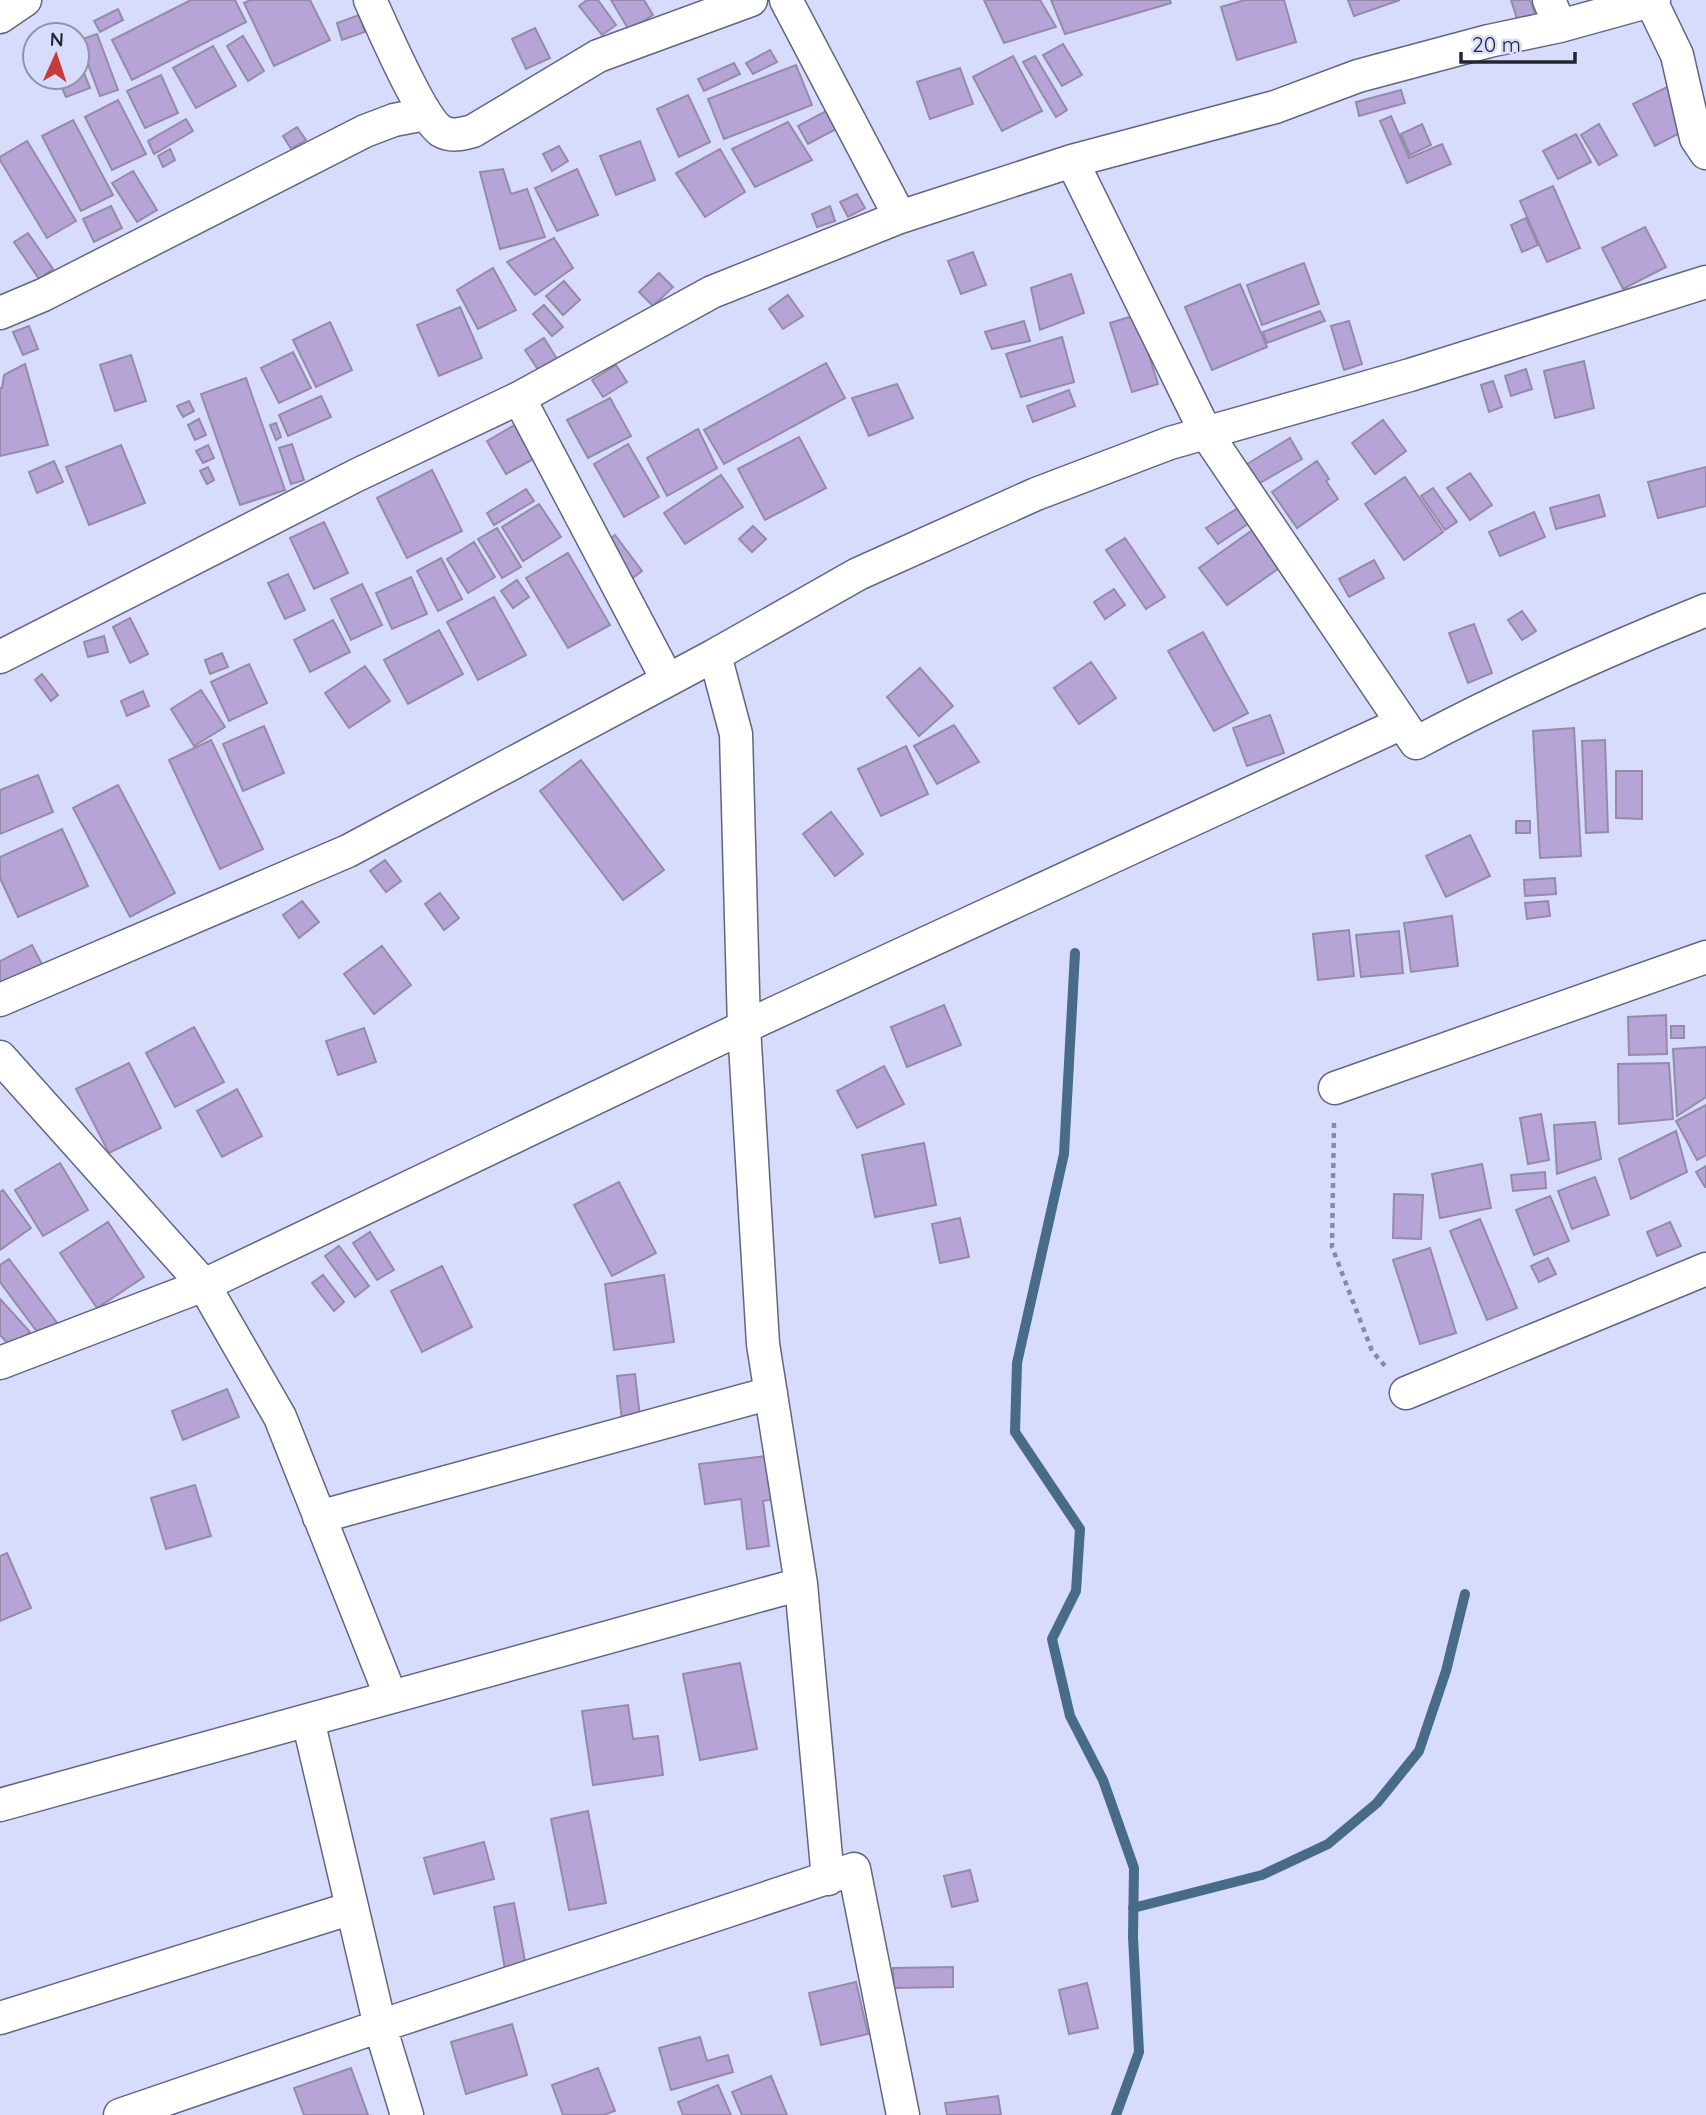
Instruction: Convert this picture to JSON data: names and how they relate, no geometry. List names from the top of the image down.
{
  "scale_bar": "20 m",
  "north": "top"
}
